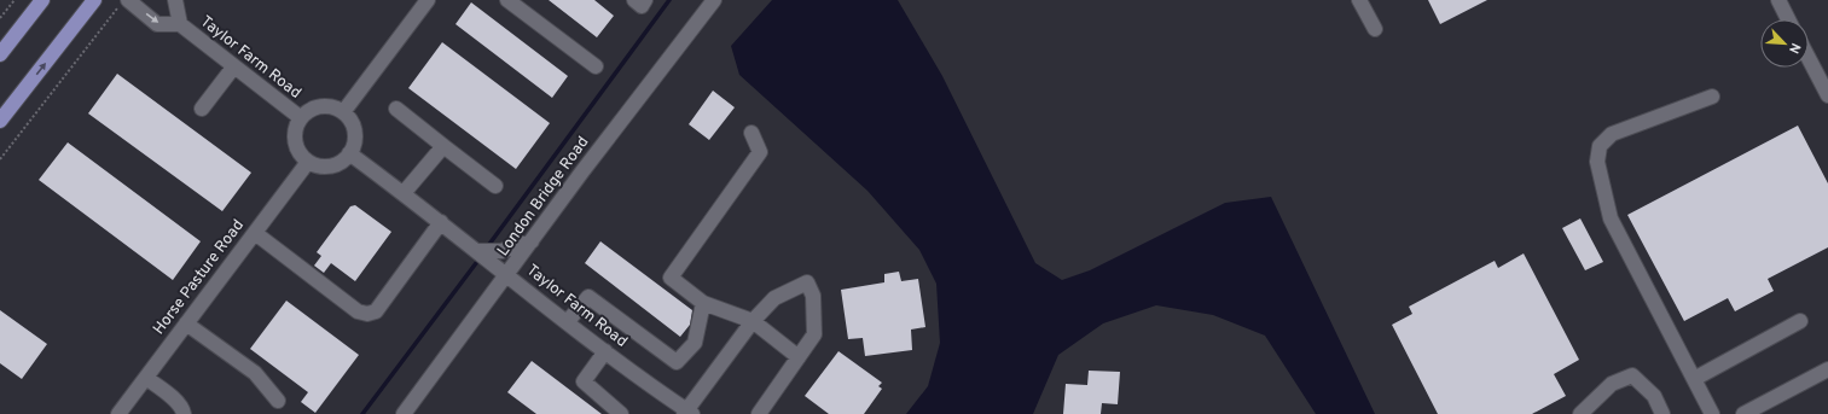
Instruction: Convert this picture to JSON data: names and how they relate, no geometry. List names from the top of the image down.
{
  "streets": {
    "street": ["Taylor Farm Road", "London Bridge Road", "Horse Pasture Road"]
  },
  "crossings": [
    ["Taylor Farm Road", "London Bridge Road"],
    ["Taylor Farm Road", "Horse Pasture Road"]
  ],
  "north": "bottom right"
}
